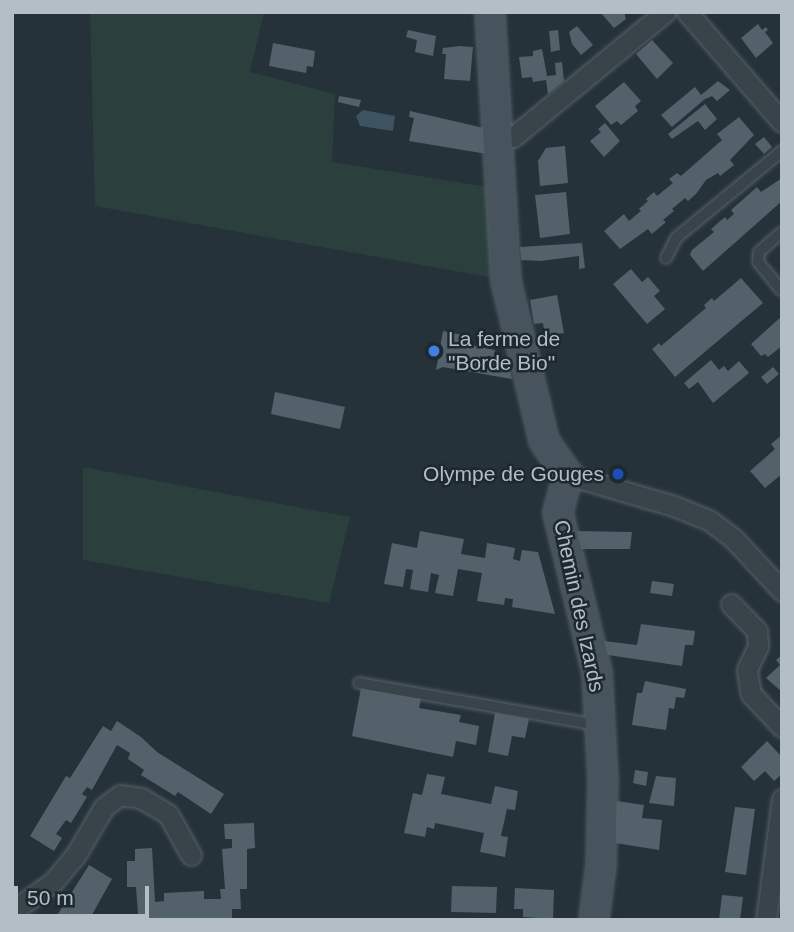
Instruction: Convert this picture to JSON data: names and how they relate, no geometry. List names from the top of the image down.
{
  "streets": {
    "street": ["Chemin des Izards"]
  },
  "places": ["La ferme de \"Borde Bio\"", "Olympe de Gouges"],
  "scale_bar": "50 m"
}
